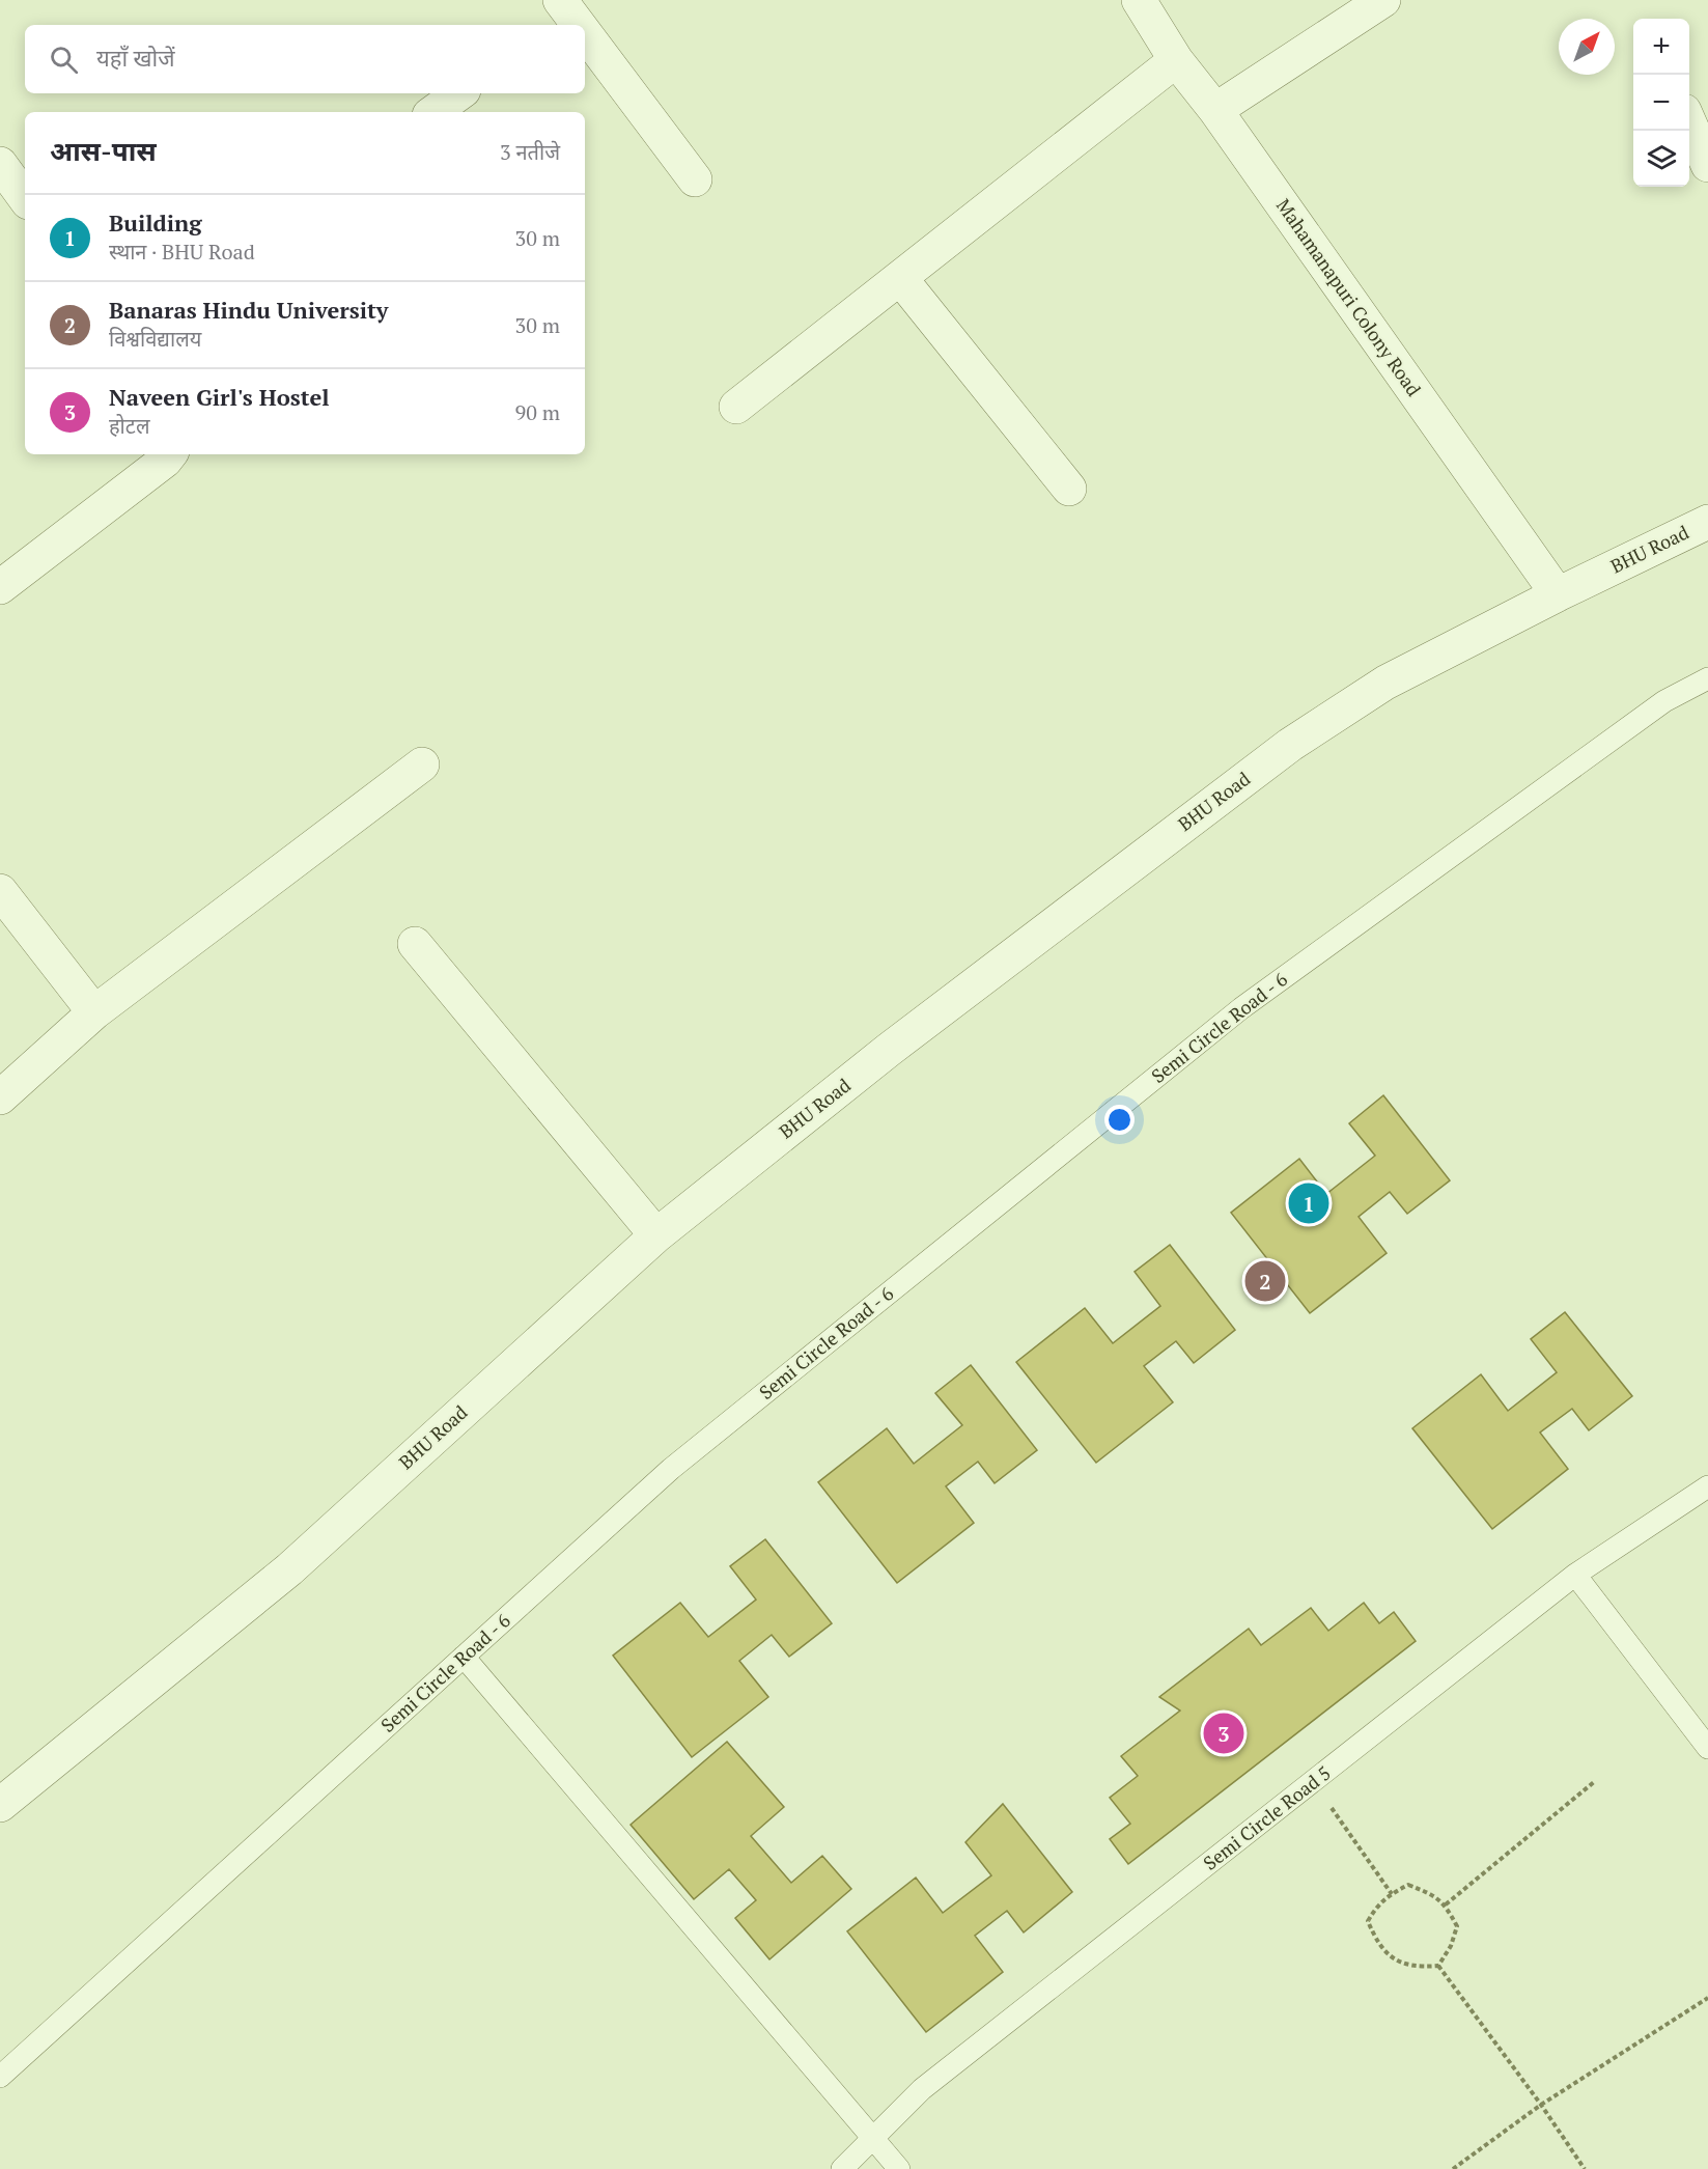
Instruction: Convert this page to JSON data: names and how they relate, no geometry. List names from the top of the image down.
{
  "streets": {
    "street": ["Mahamanapuri Colony Road", "BHU Road"],
    "lane": ["Semi Circle Road - 6", "Semi Circle Road 5"]
  },
  "crossings": [
    ["Mahamanapuri Colony Road", "BHU Road"]
  ],
  "north": "top right",
  "page": {
    "map_buttons": ["+", "−"],
    "search": "यहाँ खोजें",
    "heading": ["आस-पास", "3 नतीजे"],
    "list": [
      {
        "mark": "1",
        "name": "Building",
        "note": "स्थान · BHU Road",
        "value": "30 m"
      },
      {
        "mark": "2",
        "name": "Banaras Hindu University",
        "note": "विश्वविद्यालय",
        "value": "30 m"
      },
      {
        "mark": "3",
        "name": "Naveen Girl's Hostel",
        "note": "होटल",
        "value": "90 m"
      }
    ],
    "pins": ["1", "2", "3"]
  }
}
